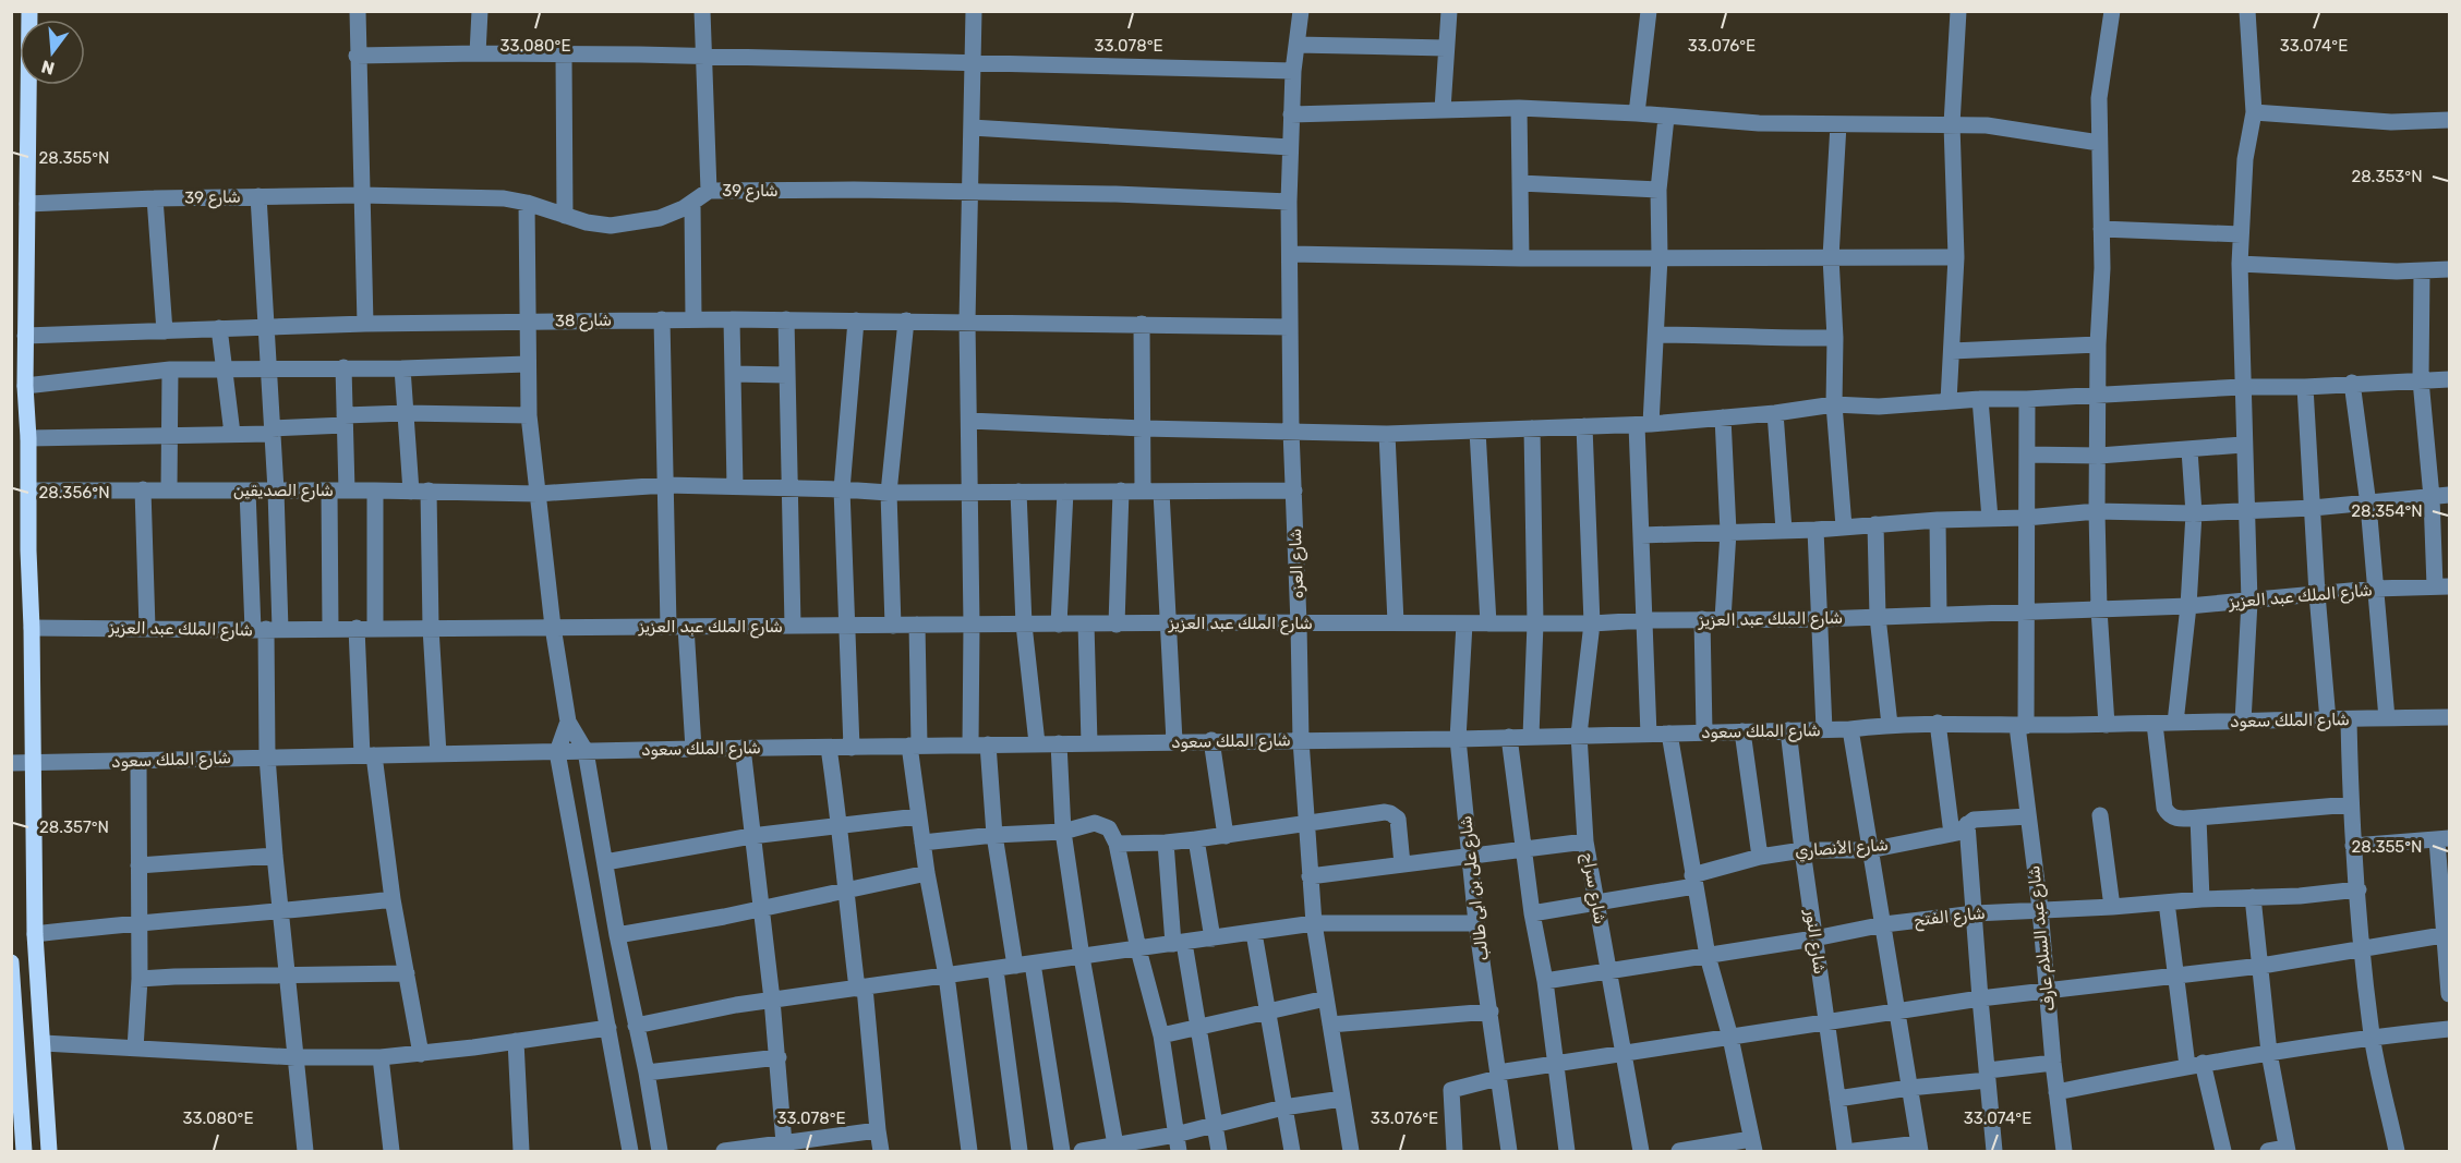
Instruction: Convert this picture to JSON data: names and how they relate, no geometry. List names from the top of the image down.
{
  "streets": {
    "street": [
      "شارع 39",
      "شارع 38",
      "شارع الصديقين",
      "شارع العزه",
      "شارع الملك عبد العزيز",
      "شارع الملك سعود",
      "شارع الأنصاري",
      "شارع على بن ابى طالب",
      "شارع سراج",
      "شارع الفتح",
      "شارع عبد السلام عارف",
      "شارع النور"
    ]
  },
  "crossings": [
    ["شارع 39", "شارع العزه"],
    ["شارع 38", "شارع العزه"],
    ["شارع الصديقين", "شارع العزه"],
    ["شارع العزه", "شارع الملك عبد العزيز"],
    ["شارع العزه", "شارع الملك سعود"],
    ["شارع الملك عبد العزيز", "شارع على بن ابى طالب"],
    ["شارع الملك عبد العزيز", "شارع سراج"],
    ["شارع الملك عبد العزيز", "شارع عبد السلام عارف"],
    ["شارع الملك سعود", "شارع على بن ابى طالب"],
    ["شارع الملك سعود", "شارع سراج"],
    ["شارع الملك سعود", "شارع عبد السلام عارف"],
    ["شارع الملك سعود", "شارع النور"],
    ["شارع الأنصاري", "شارع سراج"],
    ["شارع الأنصاري", "شارع عبد السلام عارف"],
    ["شارع الأنصاري", "شارع النور"],
    ["شارع سراج", "شارع الفتح"],
    ["شارع الفتح", "شارع عبد السلام عارف"],
    ["شارع الفتح", "شارع النور"]
  ],
  "north": "bottom",
  "coordinates": [
    "33.080°E",
    "33.078°E",
    "33.076°E",
    "33.074°E",
    "28.355°N",
    "28.353°N",
    "28.356°N",
    "28.354°N",
    "28.357°N"
  ]
}
